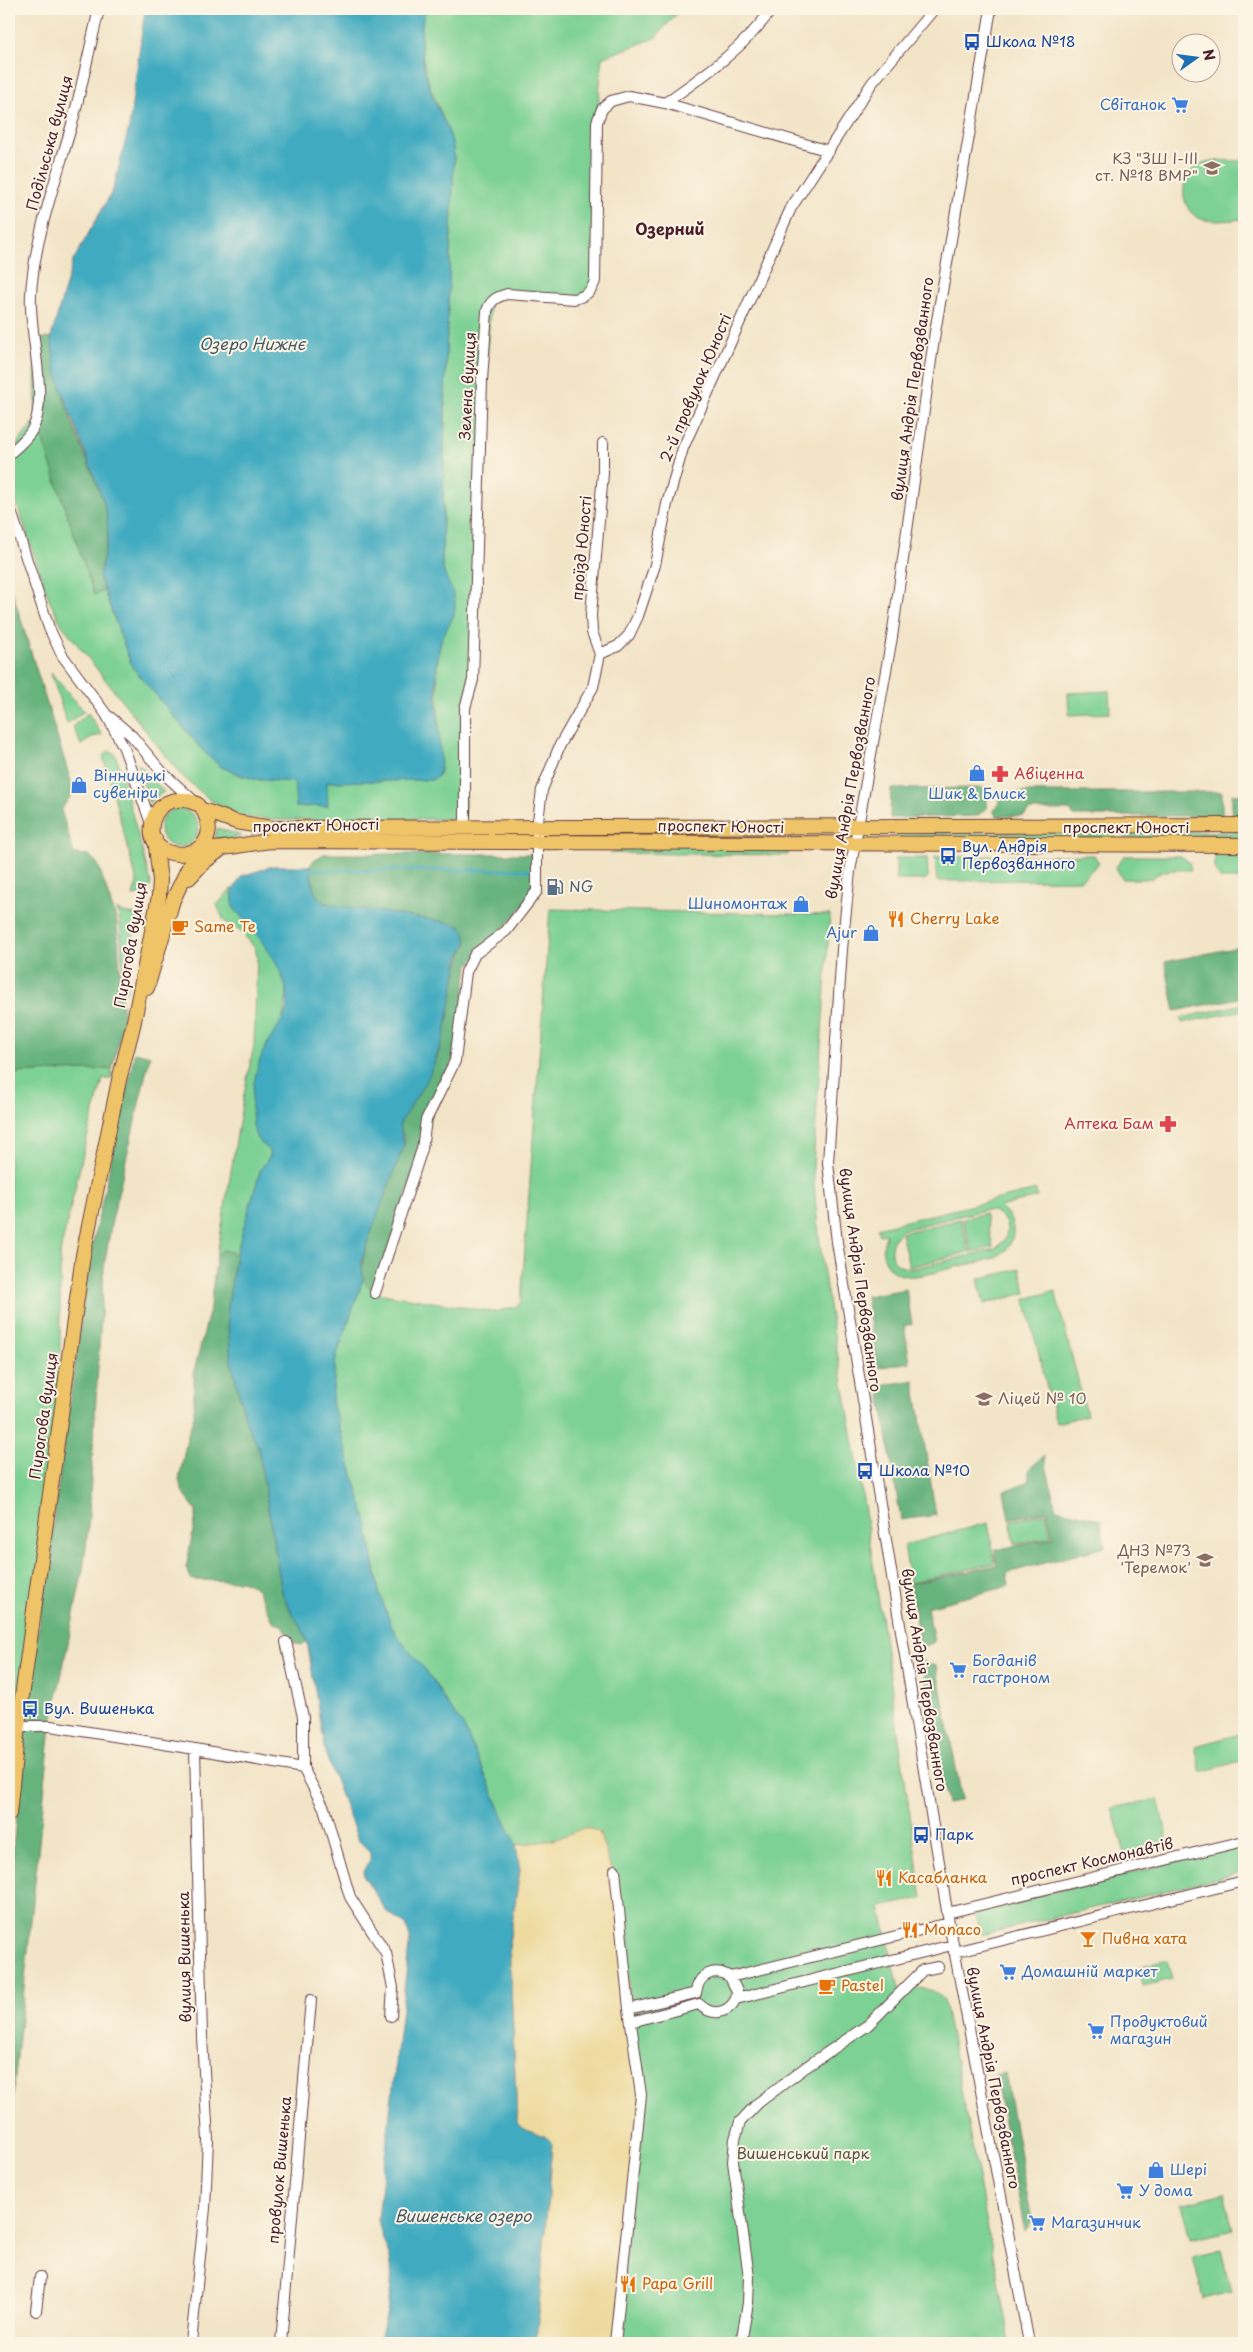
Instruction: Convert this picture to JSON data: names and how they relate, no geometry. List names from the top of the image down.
{
  "streets": {
    "main road": ["проспект Юності", "Пирогова вулиця"],
    "street": [
      "Подільська вулиця",
      "Зелена вулиця",
      "2-й провулок Юності",
      "вулиця Андрія Первозванного",
      "проїзд Юності",
      "проспект Космонавтів",
      "вулиця Вишенька",
      "провулок Вишенька"
    ]
  },
  "crossings": [
    ["Зелена вулиця", "2-й провулок Юності"],
    ["Зелена вулиця", "проспект Юності"],
    ["2-й провулок Юності", "проїзд Юності"],
    ["вулиця Андрія Первозванного", "проспект Юності"],
    ["вулиця Андрія Первозванного", "проспект Космонавтів"],
    ["проспект Юності", "Пирогова вулиця"]
  ],
  "districts": ["Озерний"],
  "water": ["Озеро Нижнє", "Вишенське озеро"],
  "parks": ["Вишенський парк"],
  "places": {
    "bus stop": [
      "Школа №18",
      "Вул. Андрія Первозванного",
      "Школа №10",
      "Вул. Вишенька",
      "Парк"
    ],
    "supermarket": [
      "Світанок",
      "Богданів гастроном",
      "Домашній маркет",
      "Продуктовий магазин",
      "У дома",
      "Магазинчик"
    ],
    "school or university": ["КЗ \"ЗШ І-ІІІ ст. №18 ВМР\"", "Ліцей № 10", "ДНЗ №73 'Теремок'"],
    "shop": [
      "Шик & Блиск",
      "Вінницькі сувеніри",
      "Шиномонтаж",
      "Ajur",
      "Шері"
    ],
    "pharmacy": ["Авіценна", "Аптека Бам"],
    "fuel station": ["NG"],
    "restaurant": [
      "Cherry Lake",
      "Касабланка",
      "Monaco",
      "Papa Grill"
    ],
    "cafe": ["Same Te", "Pastel"],
    "bar": ["Пивна хата"]
  },
  "north": "right"
}
